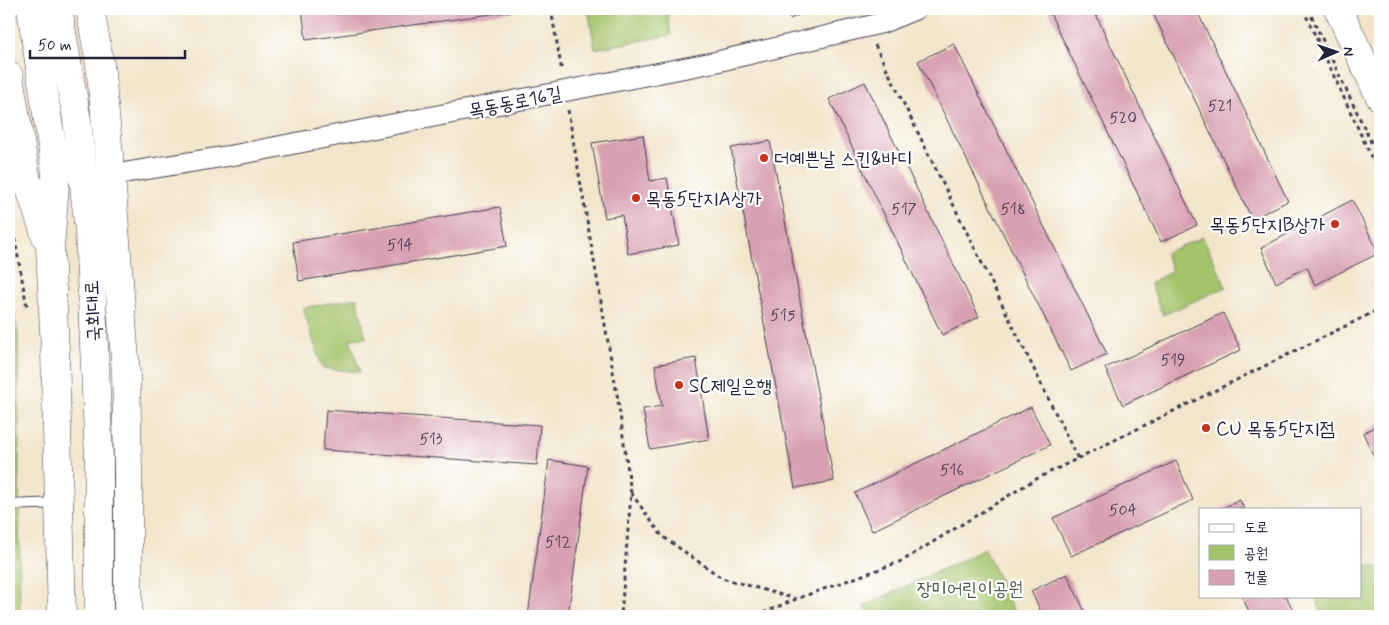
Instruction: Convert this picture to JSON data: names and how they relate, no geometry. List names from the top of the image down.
{
  "streets": {
    "main road": ["국회대로"],
    "street": ["목동동로16길"]
  },
  "parks": ["장미어린이공원"],
  "places": [
    "더예쁜날 스킨&바디",
    "목동5단지A상가",
    "목동5단지B상가",
    "SC제일은행",
    "CU 목동5단지점"
  ],
  "house_numbers": [
    "521",
    "520",
    "517",
    "518",
    "514",
    "515",
    "519",
    "513",
    "516",
    "504",
    "512"
  ],
  "legend": ["도로", "공원", "건물"],
  "scale_bar": "50 m",
  "north": "right"
}
